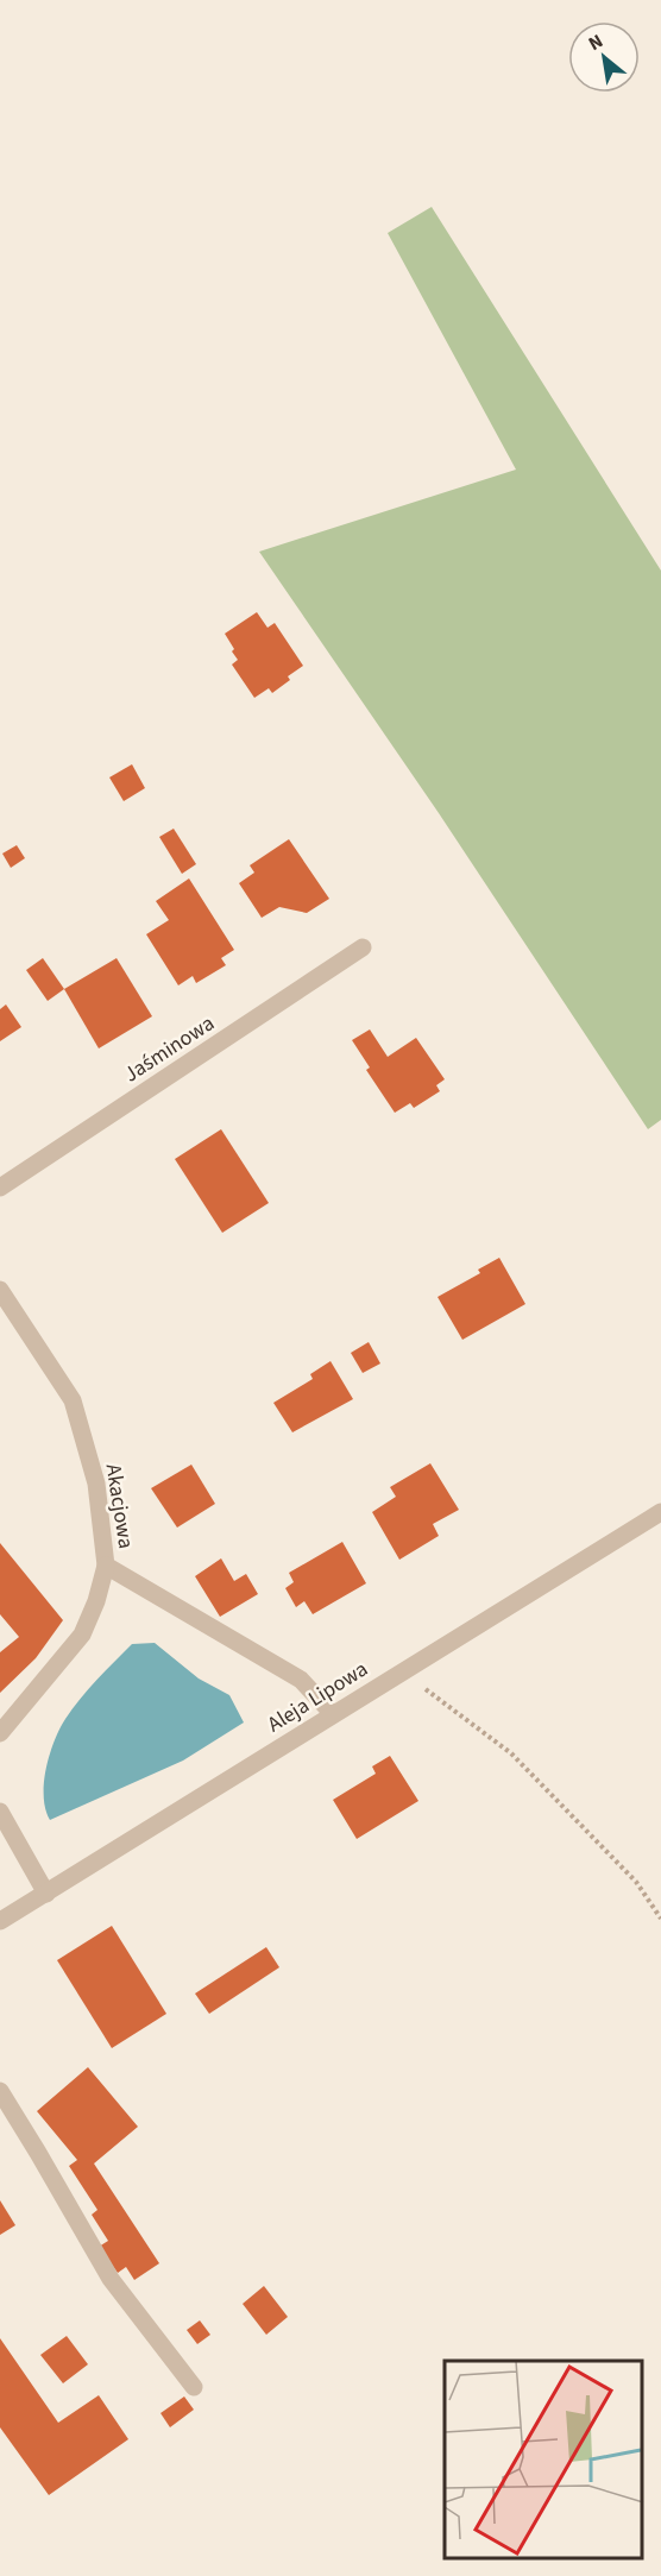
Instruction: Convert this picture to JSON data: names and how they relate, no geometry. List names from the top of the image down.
{
  "streets": {
    "street": ["Jaśminowa", "Akacjowa", "Aleja Lipowa"]
  },
  "crossings": [
    ["Akacjowa", "Aleja Lipowa"]
  ],
  "north": "top left"
}
